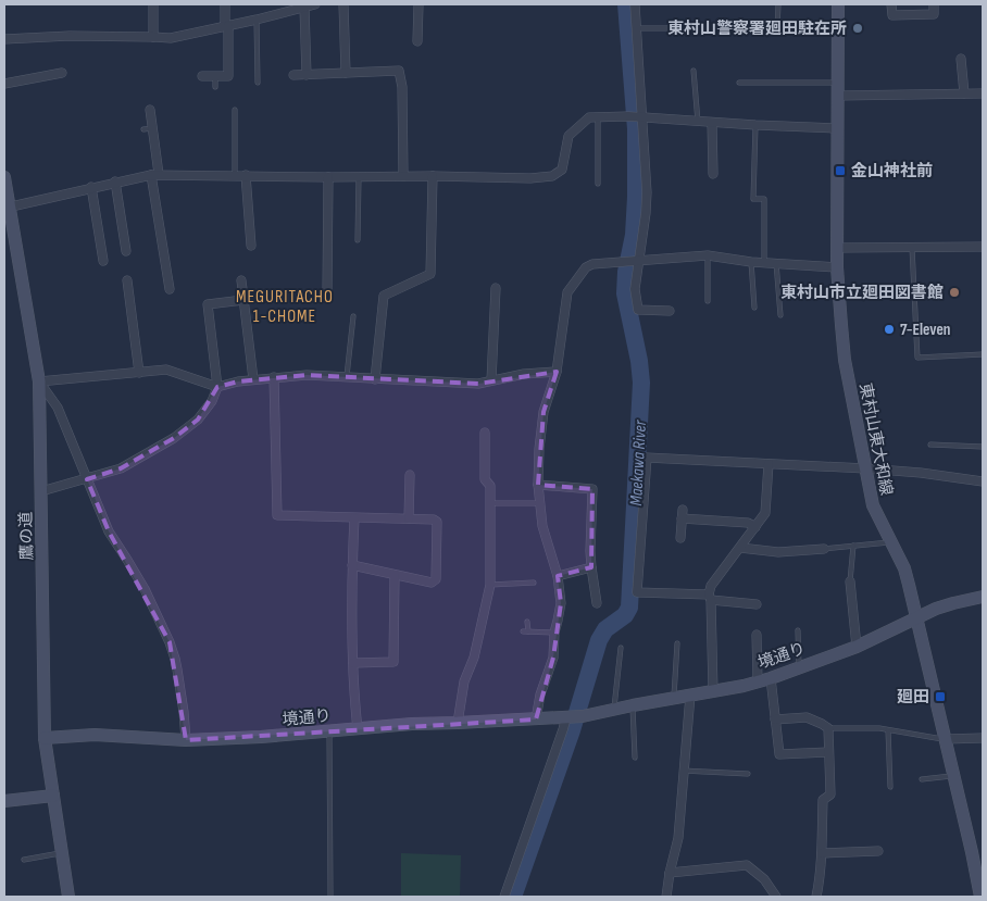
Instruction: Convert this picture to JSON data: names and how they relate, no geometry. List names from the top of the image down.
{
  "streets": {
    "street": ["東村山東大和線", "鷹の道", "境通り"]
  },
  "crossings": [
    ["東村山東大和線", "境通り"],
    ["鷹の道", "境通り"]
  ],
  "districts": ["MEGURITACHO 1-CHOME"],
  "water": ["Maekawa River"],
  "places": {
    "other": ["東村山警察署廻田駐在所", "東村山市立廻田図書館", "7-Eleven"],
    "transit": ["金山神社前", "廻田"]
  }
}
